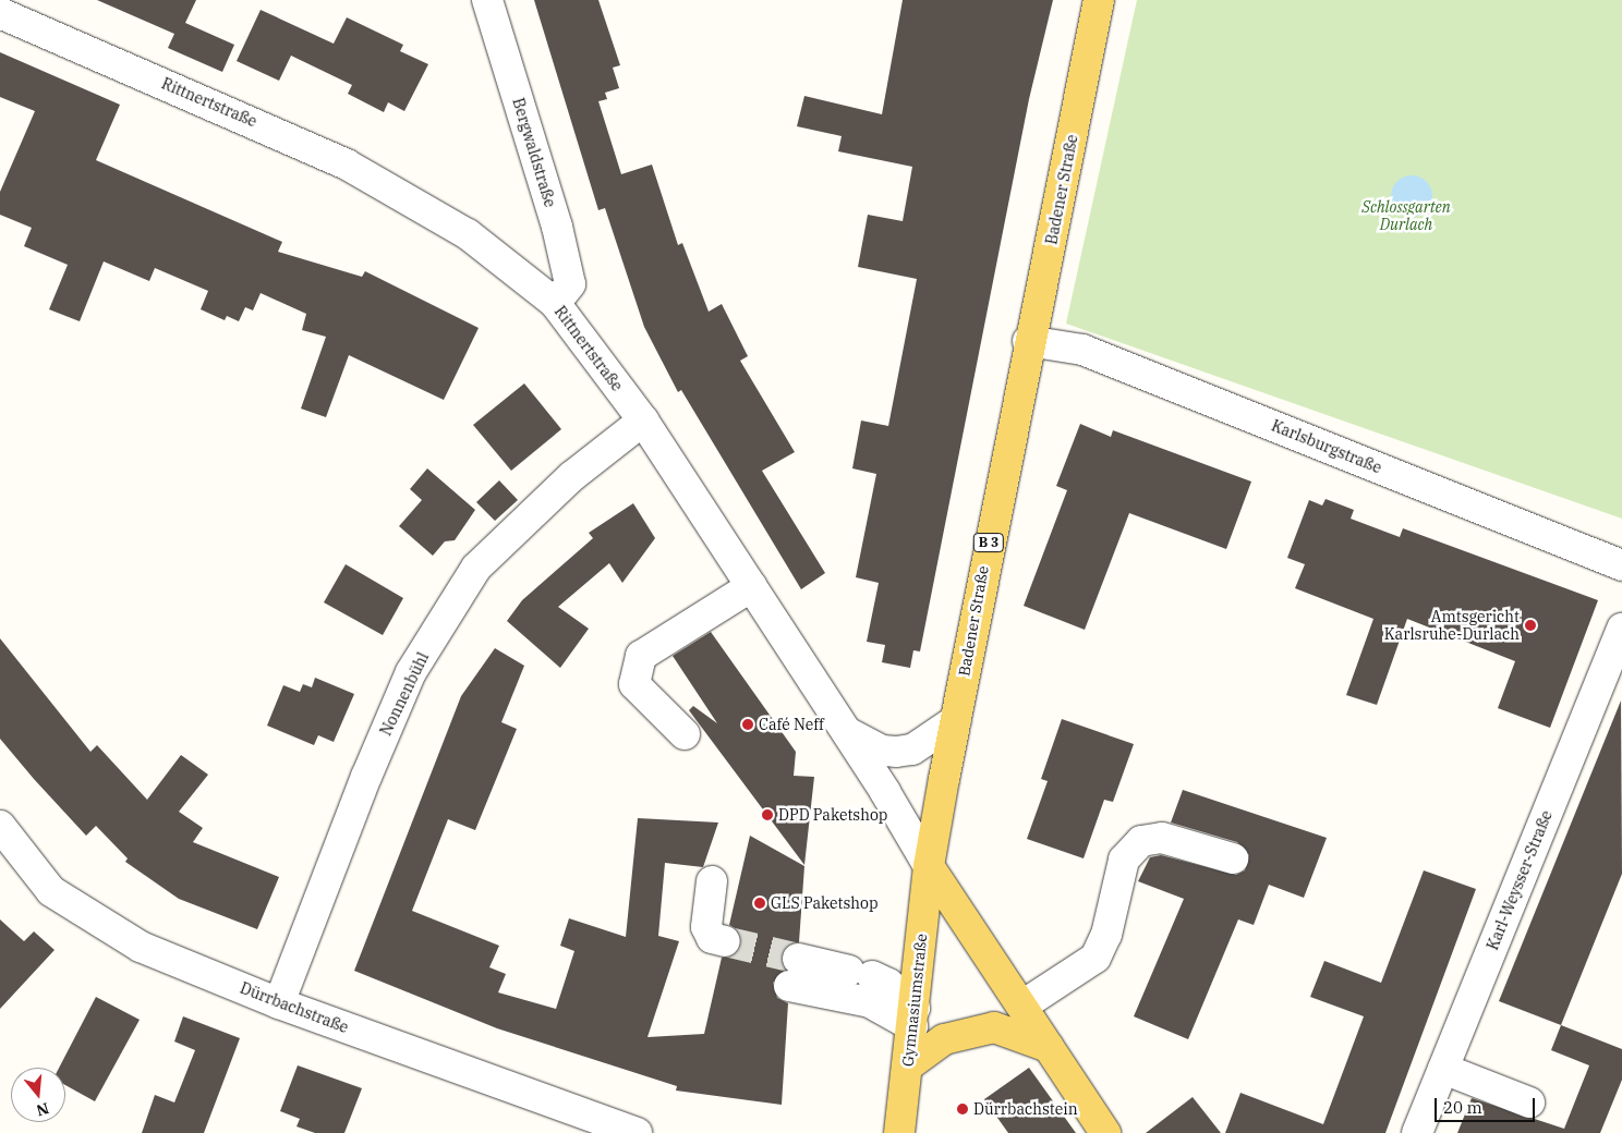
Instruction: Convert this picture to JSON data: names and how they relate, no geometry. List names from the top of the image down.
{
  "streets": {
    "main road": ["Badener Straße", "B 3", "Gymnasiumstraße"],
    "street": [
      "Rittnertstraße",
      "Bergwaldstraße",
      "Karlsburgstraße",
      "Nonnenbühl",
      "Karl-Weysser-Straße",
      "Dürrbachstraße"
    ]
  },
  "crossings": [
    ["Rittnertstraße", "Bergwaldstraße"],
    ["Rittnertstraße", "Badener Straße"],
    ["Rittnertstraße", "Nonnenbühl"],
    ["Rittnertstraße", "Gymnasiumstraße"],
    ["Badener Straße", "Karlsburgstraße"],
    ["Badener Straße", "Gymnasiumstraße"],
    ["Nonnenbühl", "Dürrbachstraße"]
  ],
  "parks": ["Schlossgarten Durlach"],
  "places": [
    "Amtsgericht Karlsruhe-Durlach",
    "Café Neff",
    "DPD Paketshop",
    "GLS Paketshop",
    "Dürrbachstein"
  ],
  "scale_bar": "20 m",
  "north": "bottom"
}
